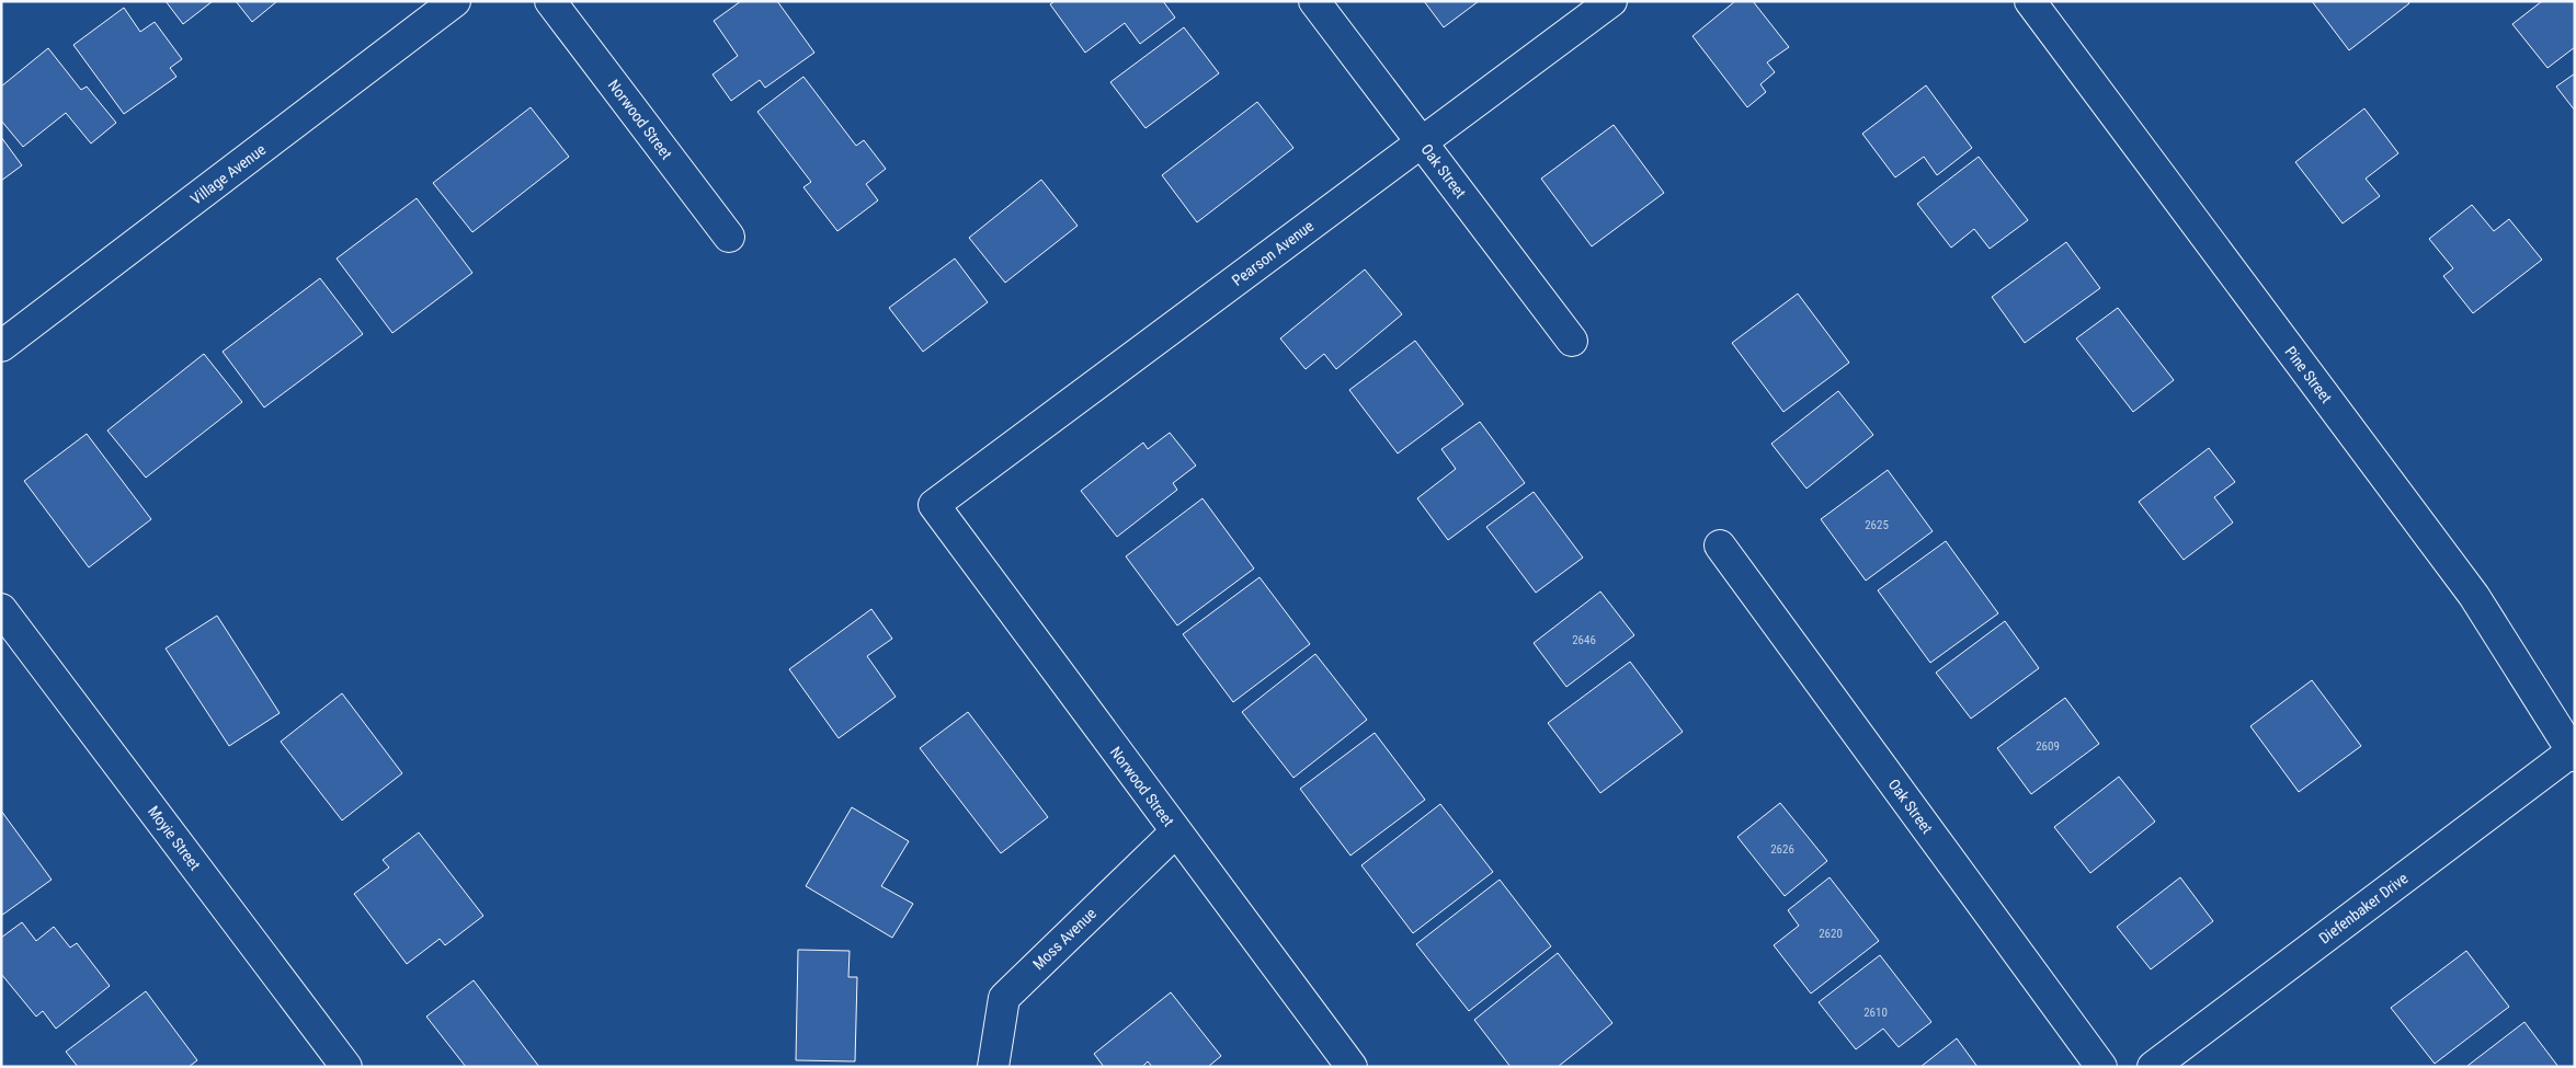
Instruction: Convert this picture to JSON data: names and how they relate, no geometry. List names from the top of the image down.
{
  "streets": {
    "street": [
      "Norwood Street",
      "Oak Street",
      "Village Avenue",
      "Pearson Avenue",
      "Pine Street",
      "Moyie Street",
      "Diefenbaker Drive",
      "Moss Avenue"
    ]
  },
  "crossings": [
    ["Norwood Street", "Pearson Avenue"],
    ["Norwood Street", "Moss Avenue"],
    ["Oak Street", "Pearson Avenue"],
    ["Pine Street", "Diefenbaker Drive"]
  ],
  "house_numbers": [
    "2625",
    "2646",
    "2609",
    "2626",
    "2620",
    "2610"
  ]
}
